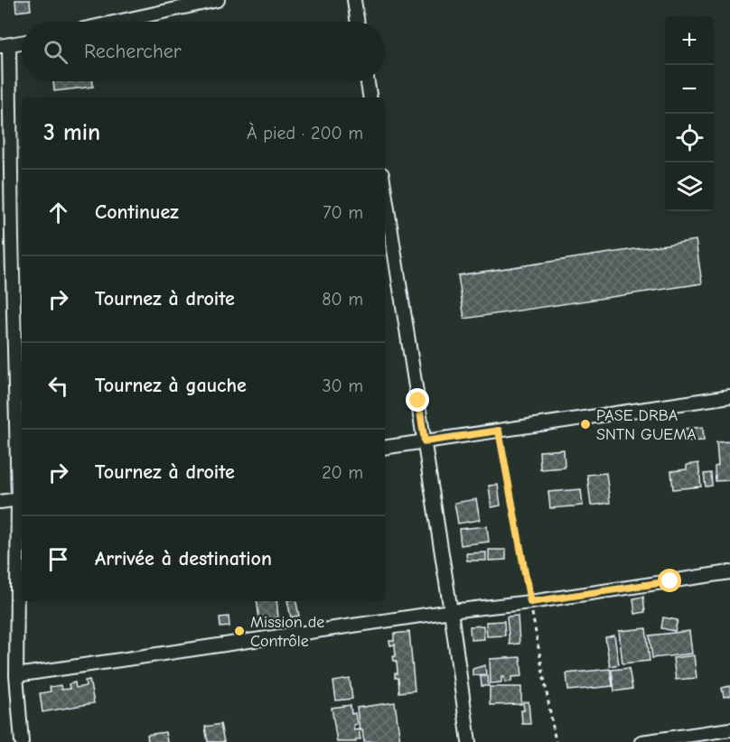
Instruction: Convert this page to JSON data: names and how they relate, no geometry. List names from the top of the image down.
{
  "places": ["PASE DRBA SNTN GUEMA", "Mission de Contrôle"],
  "page": {
    "map_buttons": ["+", "−"],
    "search": "Rechercher",
    "heading": ["3 min", "À pied · 200 m"],
    "list": [
      ["Continuez", "70 m"],
      ["Tournez à droite", "80 m"],
      ["Tournez à gauche", "30 m"],
      ["Tournez à droite", "20 m"],
      "Arrivée à destination"
    ]
  }
}
